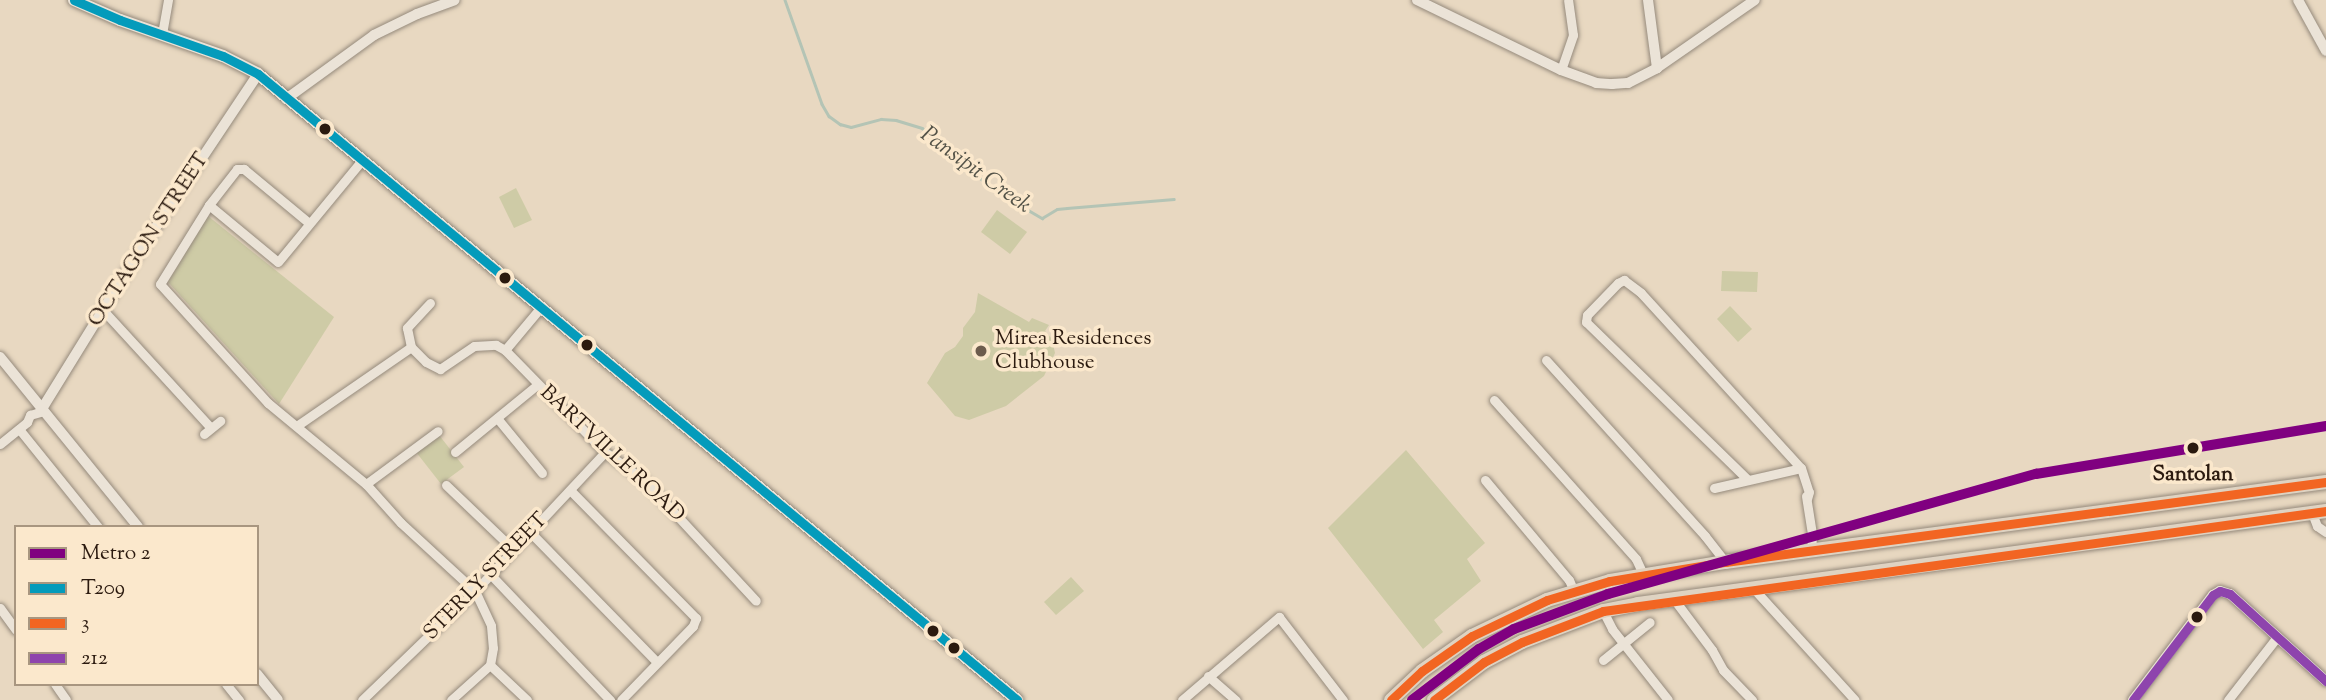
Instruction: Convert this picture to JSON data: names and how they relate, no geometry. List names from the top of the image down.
{
  "streets": {
    "street": ["OCTAGON STREET", "BARTVILLE ROAD", "STERLY STREET"]
  },
  "crossings": [
    ["BARTVILLE ROAD", "STERLY STREET"]
  ],
  "water": ["Pansipit Creek"],
  "places": ["Mirea Residences Clubhouse", "Santolan"],
  "lines": [
    "transit line T209",
    "metro line 2",
    "transit line 3",
    "transit line 212"
  ],
  "legend": [
    "Metro 2",
    "T209",
    "3",
    "212"
  ]
}
